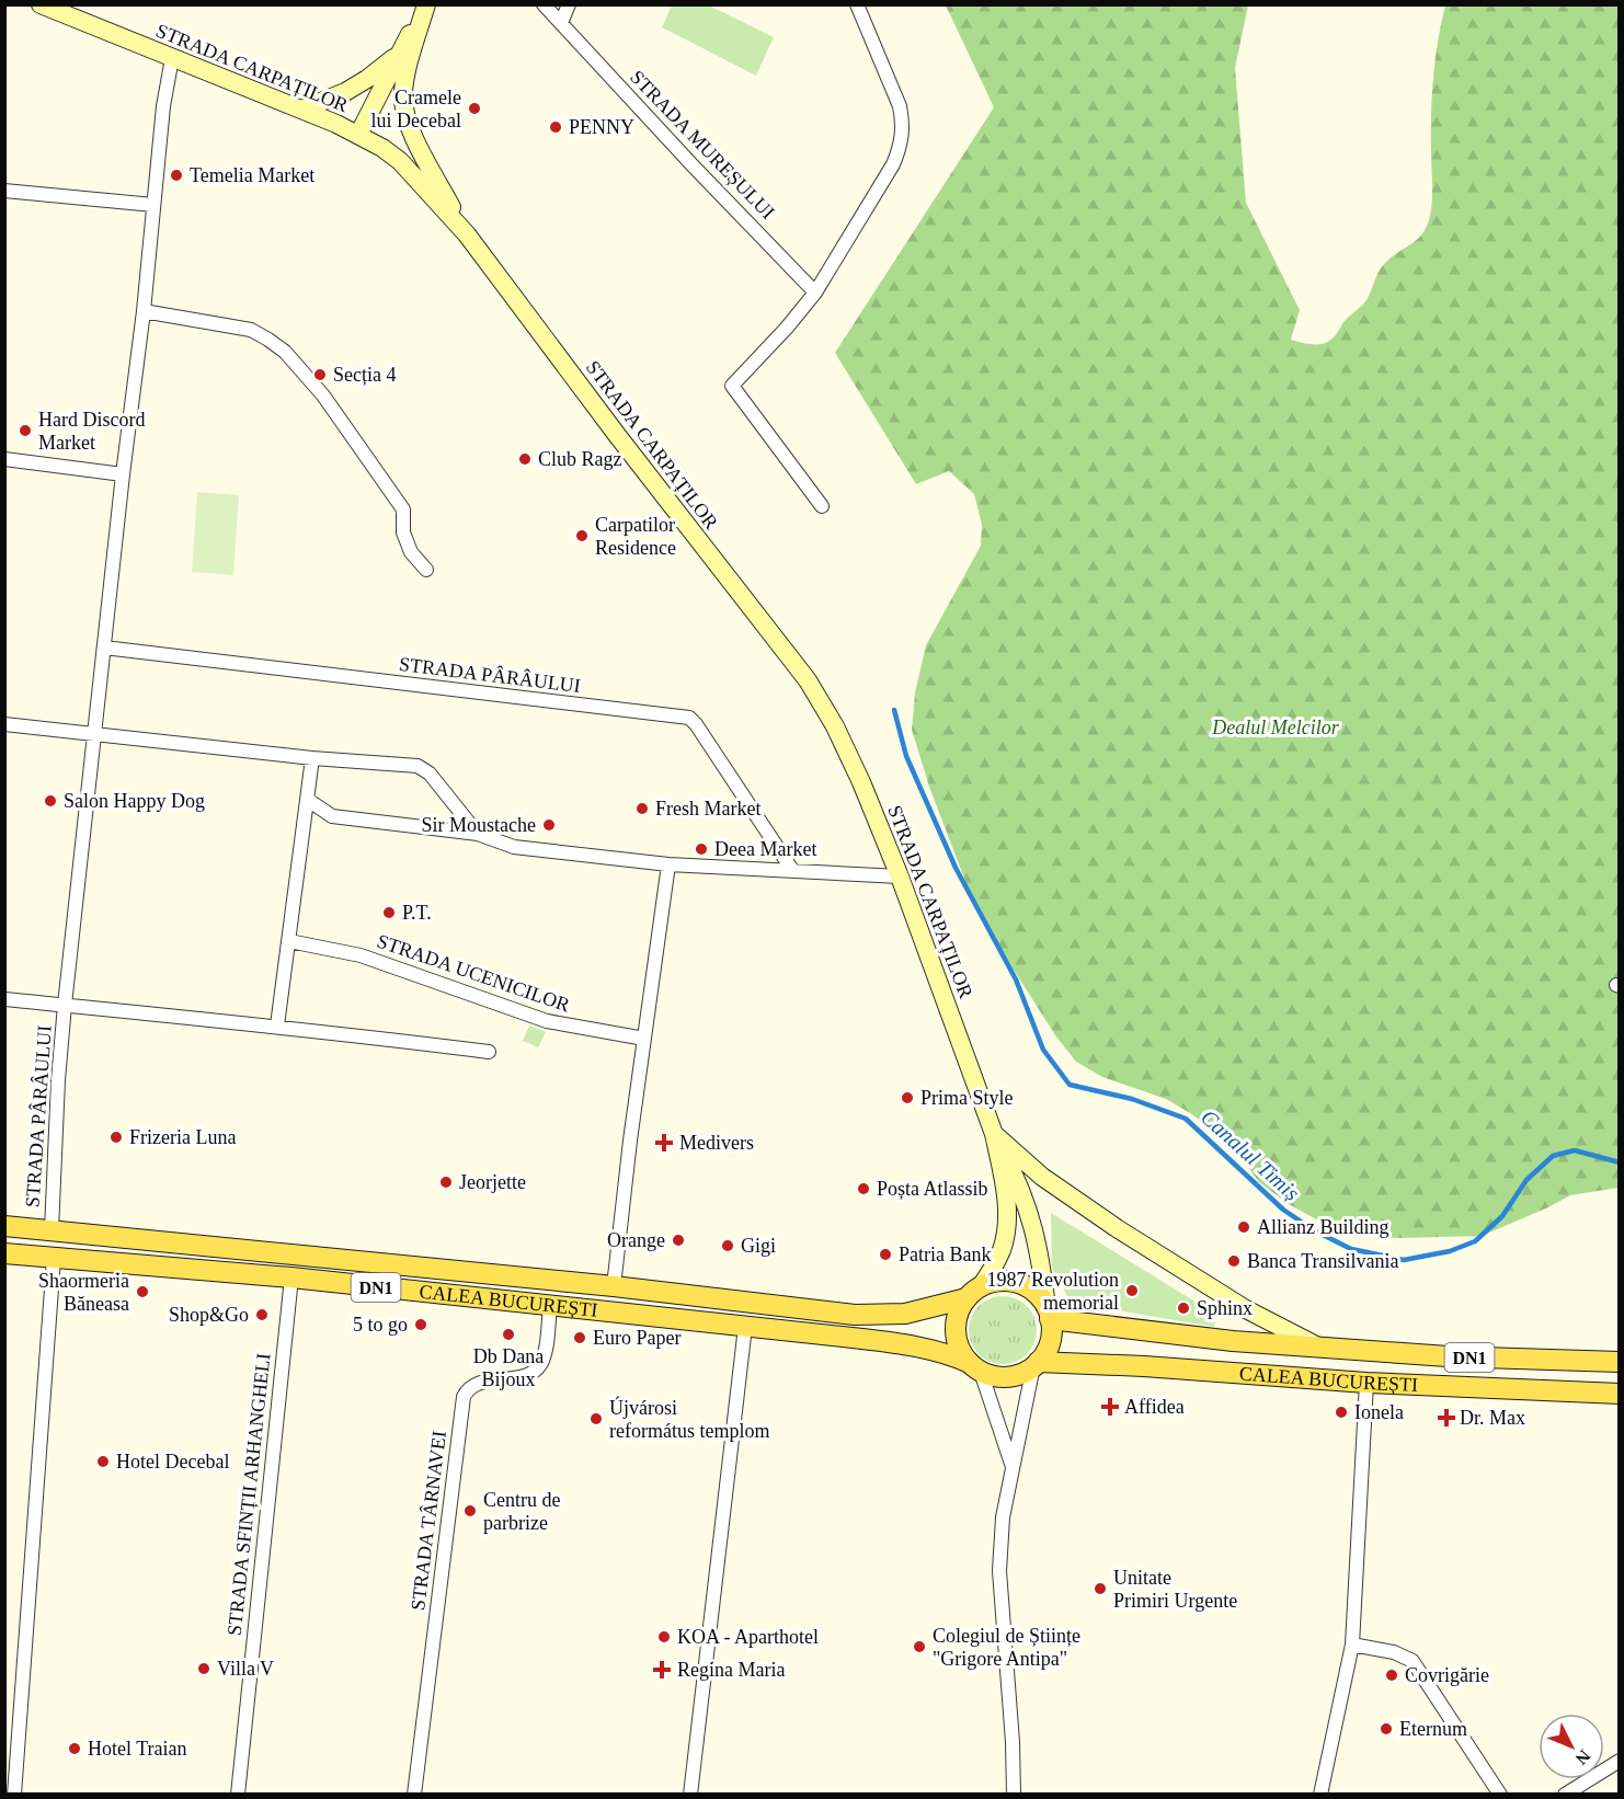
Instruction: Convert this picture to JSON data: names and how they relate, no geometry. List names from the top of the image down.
{
  "streets": {
    "main road": ["STRADA CARPAȚILOR", "DN1", "CALEA BUCUREȘTI"],
    "street": [
      "STRADA MUREȘULUI",
      "STRADA PÂRÂULUI",
      "STRADA UCENICILOR",
      "STRADA SFINȚII ARHANGHELI",
      "STRADA TÂRNAVEI"
    ]
  },
  "crossings": [
    ["STRADA CARPAȚILOR", "STRADA PÂRÂULUI"],
    ["STRADA CARPAȚILOR", "DN1"],
    ["STRADA CARPAȚILOR", "CALEA BUCUREȘTI"],
    ["STRADA PÂRÂULUI", "CALEA BUCUREȘTI"],
    ["DN1", "CALEA BUCUREȘTI"],
    ["CALEA BUCUREȘTI", "STRADA SFINȚII ARHANGHELI"],
    ["CALEA BUCUREȘTI", "STRADA TÂRNAVEI"]
  ],
  "water": ["Canalul Timiș"],
  "parks": ["Dealul Melcilor"],
  "places": {
    "other": [
      "Cramele lui Decebal",
      "PENNY",
      "Temelia Market",
      "Secția 4",
      "Hard Discord Market",
      "Club Ragz",
      "Carpatilor Residence",
      "Salon Happy Dog",
      "Fresh Market",
      "Sir Moustache",
      "Deea Market",
      "P.T.",
      "Prima Style",
      "Frizeria Luna",
      "Jeorjette",
      "Poșta Atlassib",
      "Allianz Building",
      "Orange",
      "Gigi",
      "Patria Bank",
      "Banca Transilvania",
      "1987 Revolution memorial",
      "Shaormeria Băneasa",
      "Sphinx",
      "Shop&Go",
      "5 to go",
      "Db Dana Bijoux",
      "Euro Paper",
      "Ionela",
      "Újvárosi református templom",
      "Hotel Decebal",
      "Centru de parbrize",
      "Unitate Primiri Urgente",
      "KOA - Aparthotel",
      "Colegiul de Științe \"Grigore Antipa\"",
      "Villa V",
      "Covrigărie",
      "Eternum",
      "Hotel Traian"
    ],
    "health": [
      "Medivers",
      "Affidea",
      "Dr. Max",
      "Regina Maria"
    ]
  },
  "north": "bottom right"
}
